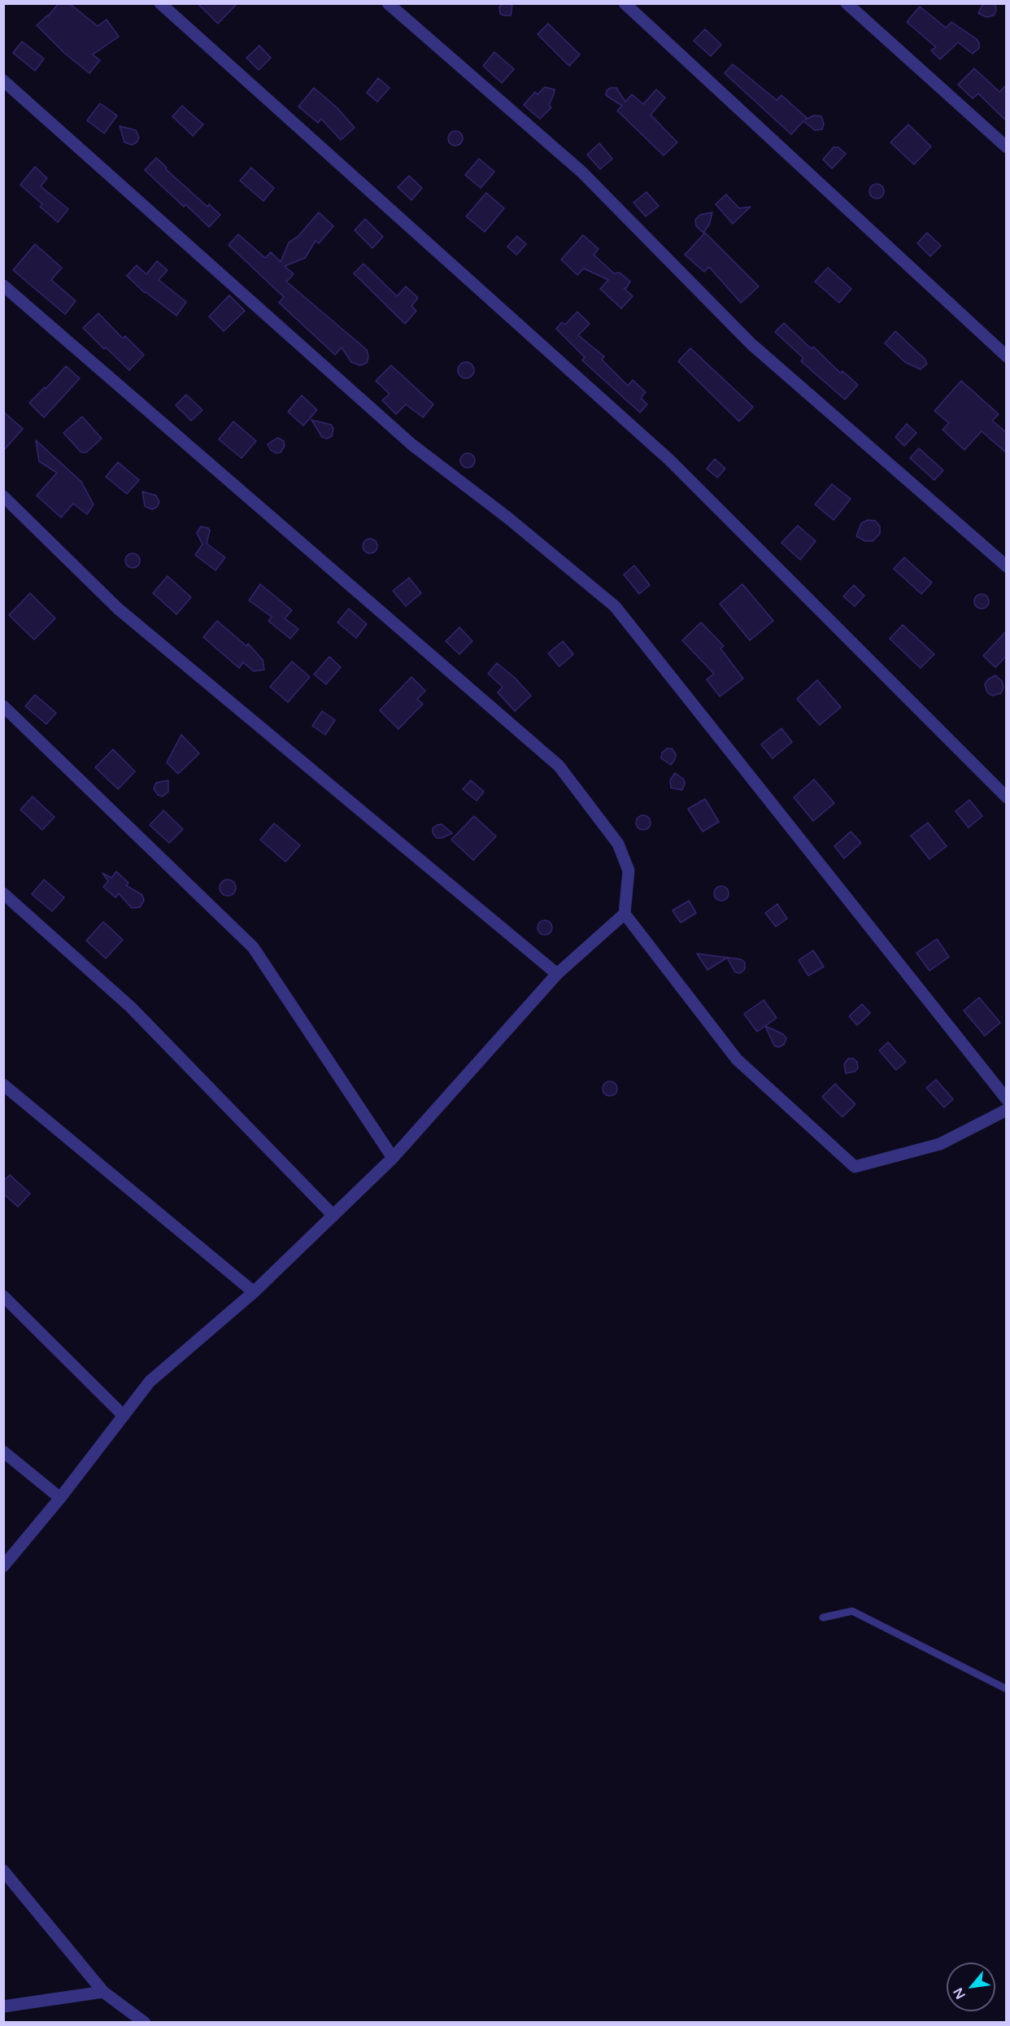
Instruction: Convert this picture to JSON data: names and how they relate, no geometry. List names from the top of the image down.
{
  "north": "bottom left"
}
